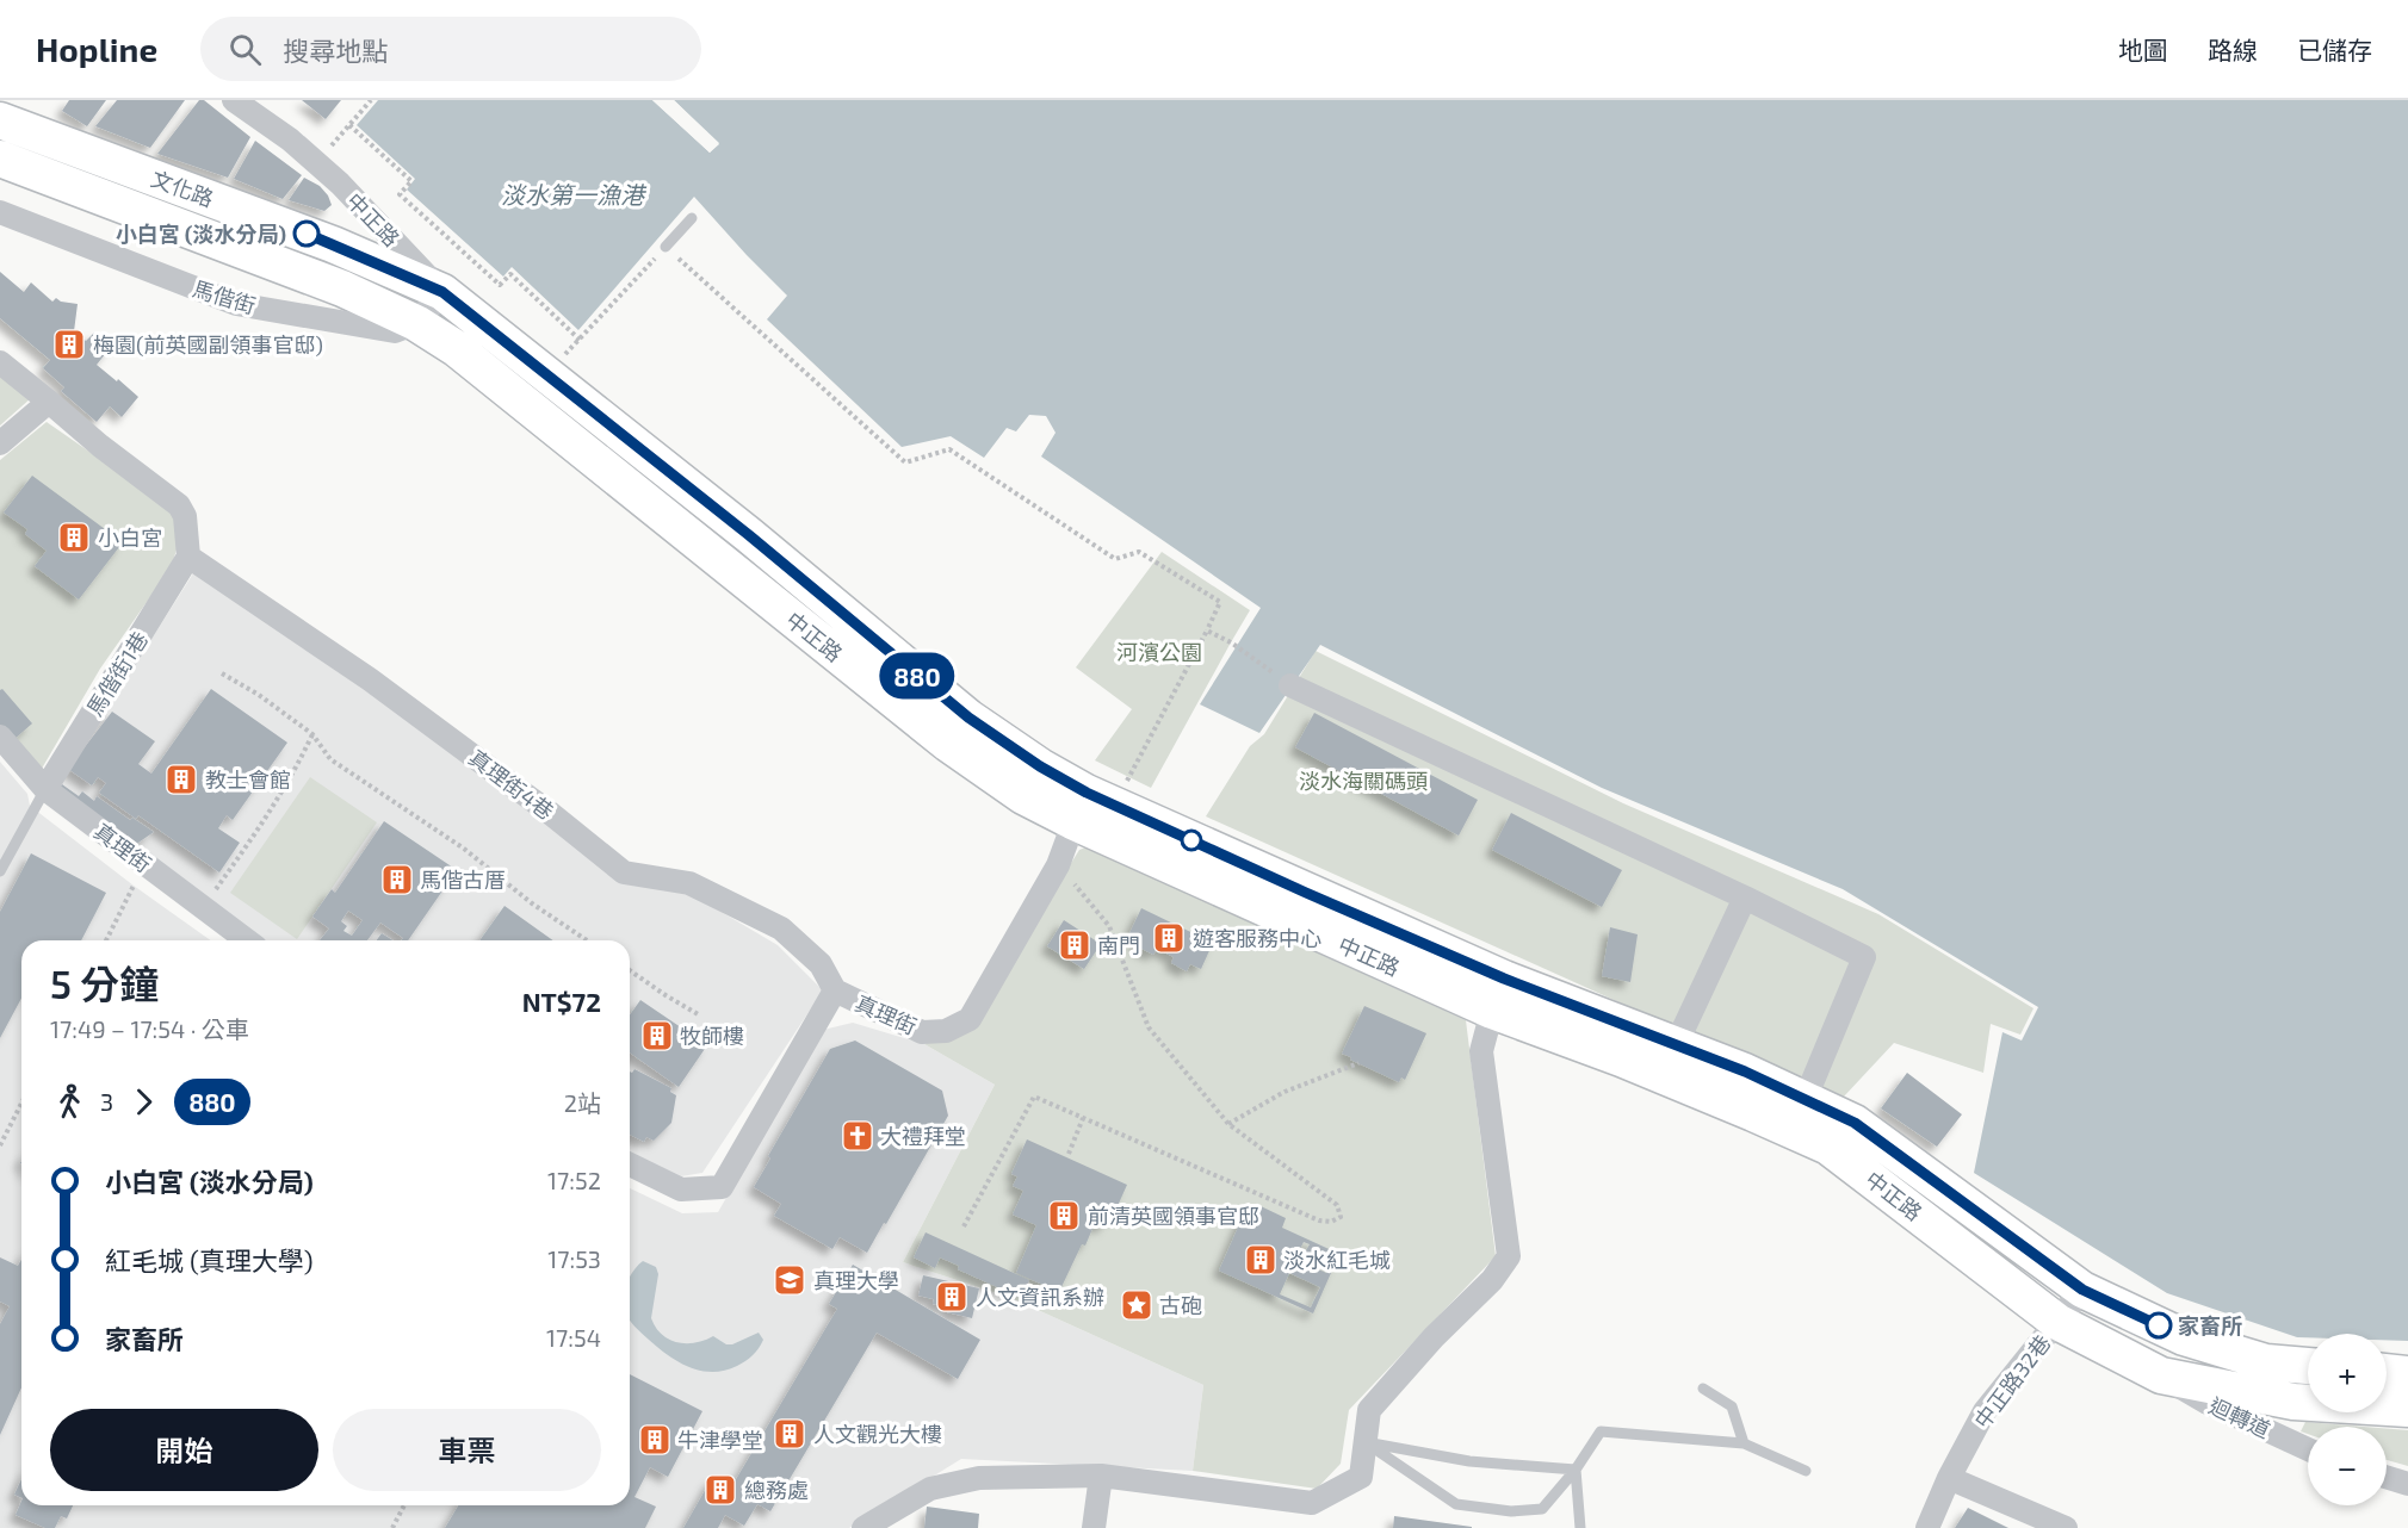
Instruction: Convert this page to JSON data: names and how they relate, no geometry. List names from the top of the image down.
{
  "streets": {
    "main road": ["文化路", "中正路"],
    "street": [
      "馬偕街",
      "馬偕街1巷",
      "真理街4巷",
      "真理街",
      "中正路32巷",
      "迴轉道"
    ]
  },
  "crossings": [
    ["文化路", "中正路"],
    ["文化路", "馬偕街"],
    ["中正路", "馬偕街"],
    ["中正路", "真理街"],
    ["中正路", "中正路32巷"],
    ["中正路", "迴轉道"],
    ["馬偕街1巷", "真理街4巷"],
    ["馬偕街1巷", "真理街"],
    ["真理街4巷", "真理街"]
  ],
  "water": ["淡水第一漁港"],
  "parks": ["河濱公園", "淡水海關碼頭"],
  "places": {
    "other": ["小白宮 (淡水分局)", "家畜所"],
    "building": [
      "梅園(前英國副領事官邸)",
      "小白宮",
      "教士會館",
      "馬偕古厝",
      "遊客服務中心",
      "南門",
      "牧師樓",
      "前清英國領事官邸",
      "淡水紅毛城",
      "人文資訊系辦",
      "人文觀光大樓",
      "牛津學堂",
      "總務處"
    ],
    "church": ["大禮拜堂"],
    "school or university": ["真理大學"],
    "place": ["古砲"]
  },
  "lines": ["bus line 880"],
  "page": {
    "header": "Hopline",
    "search": "搜尋地點",
    "nav": ["地圖", "路線", "已儲存"],
    "on_map": "880",
    "heading": ["5 分鐘", "17:49 – 17:54 · 公車", "NT$72"],
    "legs": ["3", "880", "2站"],
    "list": [
      {
        "name": "小白宮 (淡水分局)",
        "value": "17:52"
      },
      {
        "name": "紅毛城 (真理大學)",
        "value": "17:53"
      },
      {
        "name": "家畜所",
        "value": "17:54"
      }
    ],
    "map_buttons": ["+", "−"],
    "buttons": ["開始", "車票"]
  }
}
